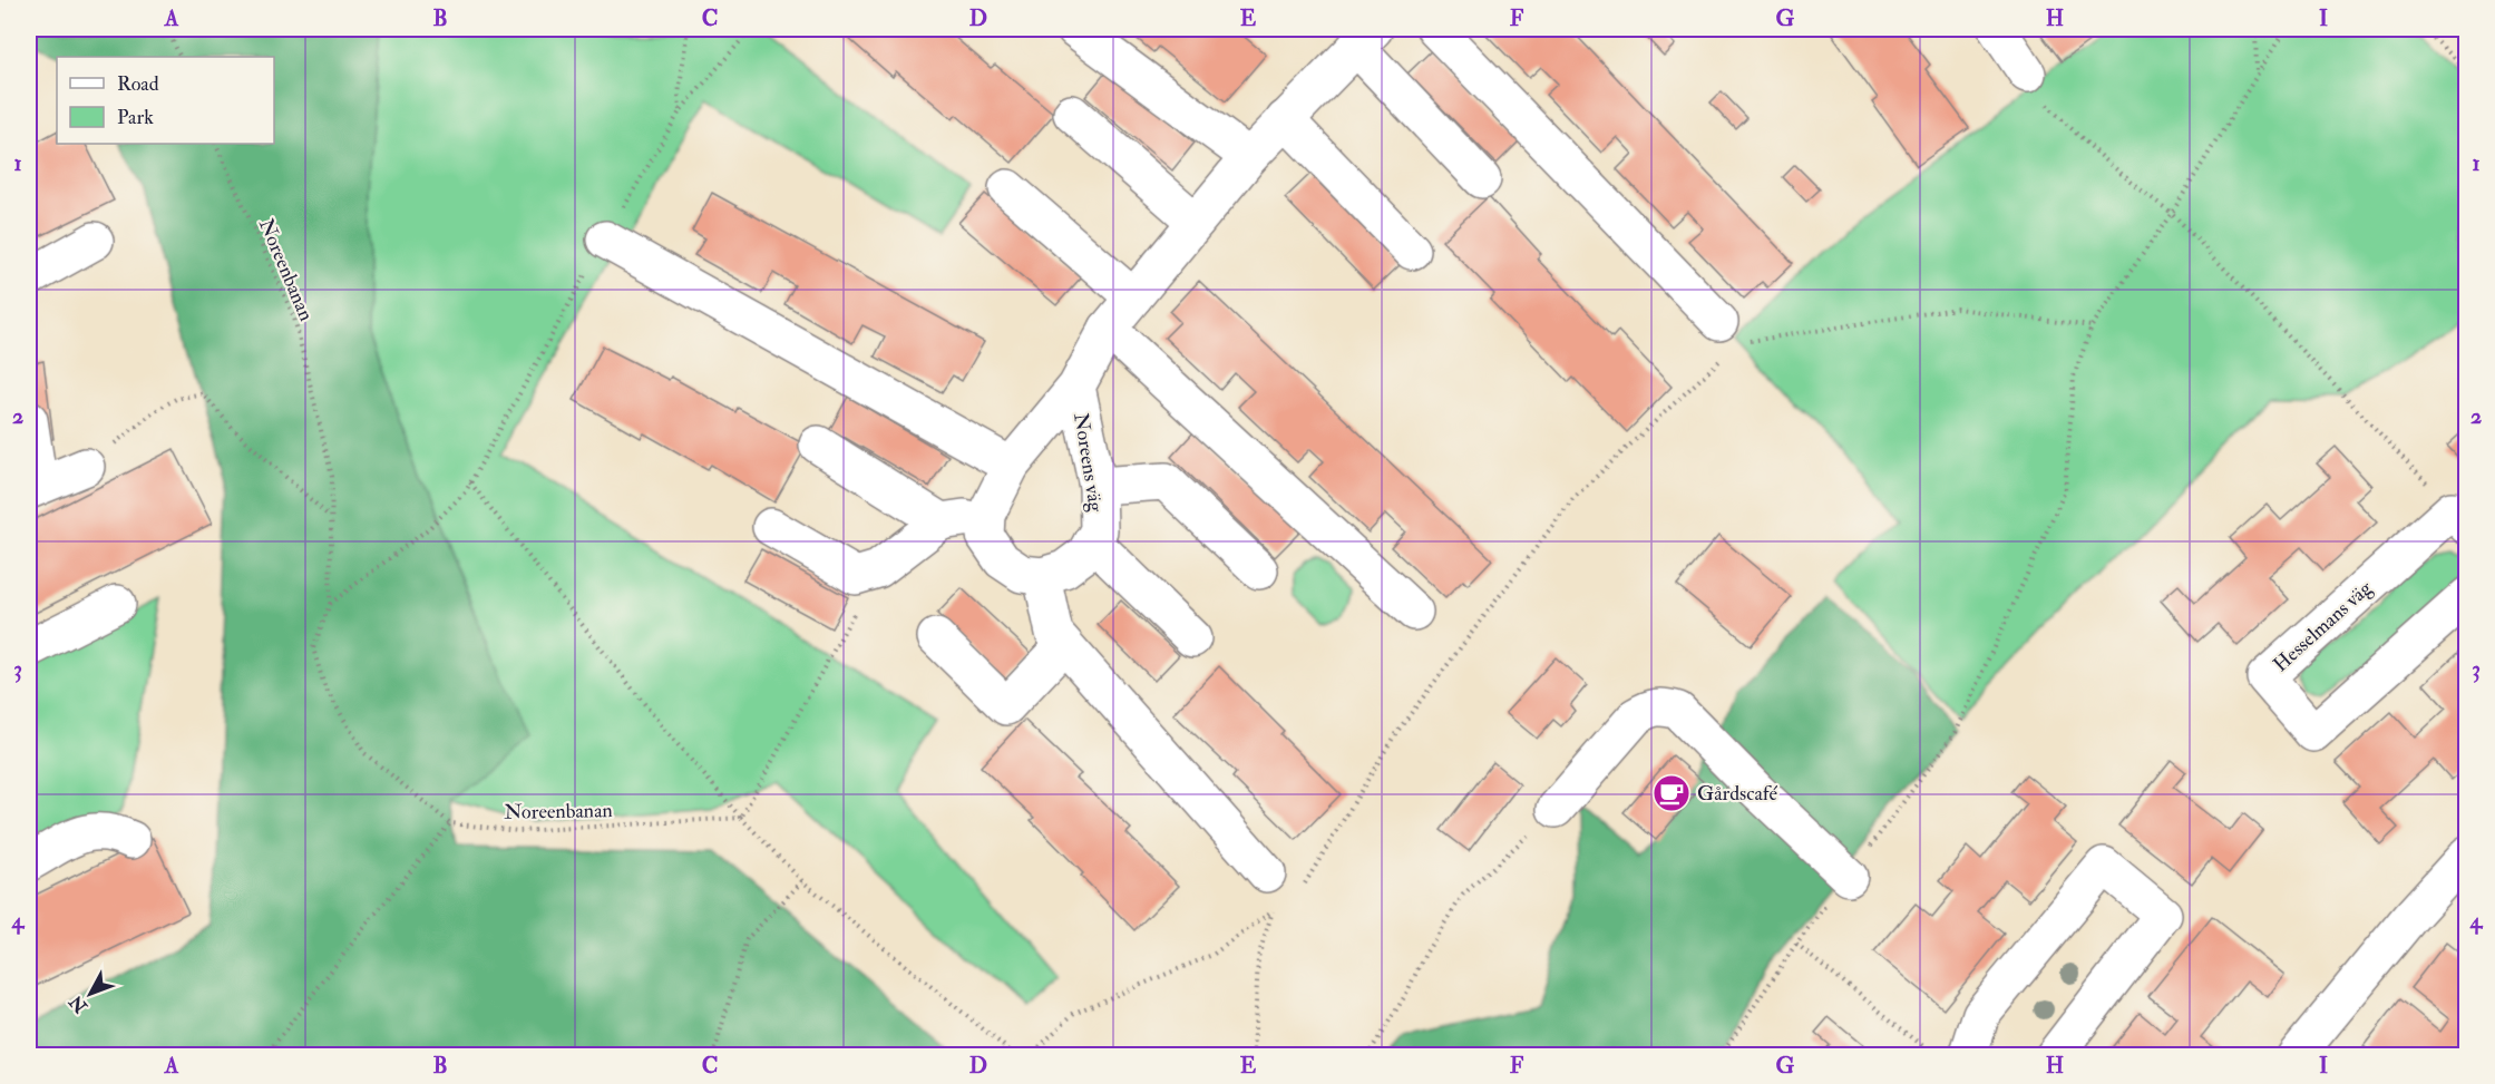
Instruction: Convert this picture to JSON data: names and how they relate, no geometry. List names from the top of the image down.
{
  "streets": {
    "street": ["Noreens väg", "Hesselmans väg"],
    "path": ["Noreenbanan"]
  },
  "places": {
    "cafe": ["Gårdscafé"]
  },
  "legend": ["Road", "Park"],
  "north": "bottom left",
  "grid": {
    "columns": [
      "A",
      "B",
      "C",
      "D",
      "E",
      "F",
      "G",
      "H",
      "I"
    ],
    "rows": [
      "1",
      "2",
      "3",
      "4"
    ]
  }
}
